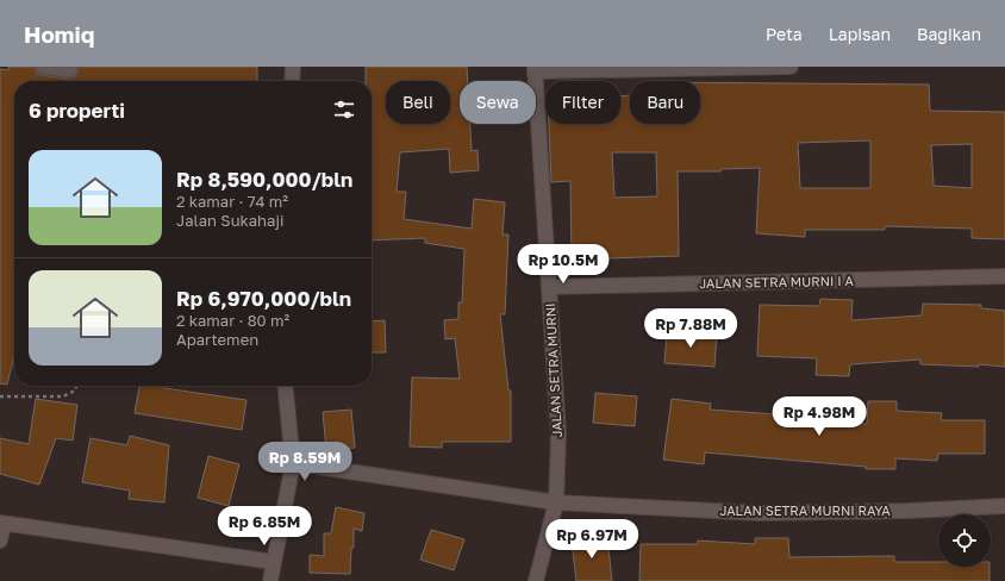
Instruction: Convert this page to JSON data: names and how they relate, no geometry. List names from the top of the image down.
{
  "streets": {
    "street": ["JALAN SETRA MURNI I A", "JALAN SETRA MURNI", "JALAN SETRA MURNI RAYA"]
  },
  "crossings": [
    ["JALAN SETRA MURNI I A", "JALAN SETRA MURNI"],
    ["JALAN SETRA MURNI", "JALAN SETRA MURNI RAYA"]
  ],
  "page": {
    "header": "Homiq",
    "nav": ["Peta", "Lapisan", "Bagikan"],
    "chip": [
      "Beli",
      "Sewa",
      "Filter",
      "Baru"
    ],
    "heading": "6 properti",
    "list": [
      {
        "name": "Rp 8,590,000/bln",
        "note": "2 kamar · 74 m² · Jalan Sukahaji"
      },
      {
        "name": "Rp 6,970,000/bln",
        "note": "2 kamar · 80 m² · Apartemen"
      }
    ],
    "price": [
      "Rp 10.5M",
      "Rp 7.88M",
      "Rp 4.98M",
      "Rp 8.59M",
      "Rp 6.85M",
      "Rp 6.97M"
    ]
  }
}
